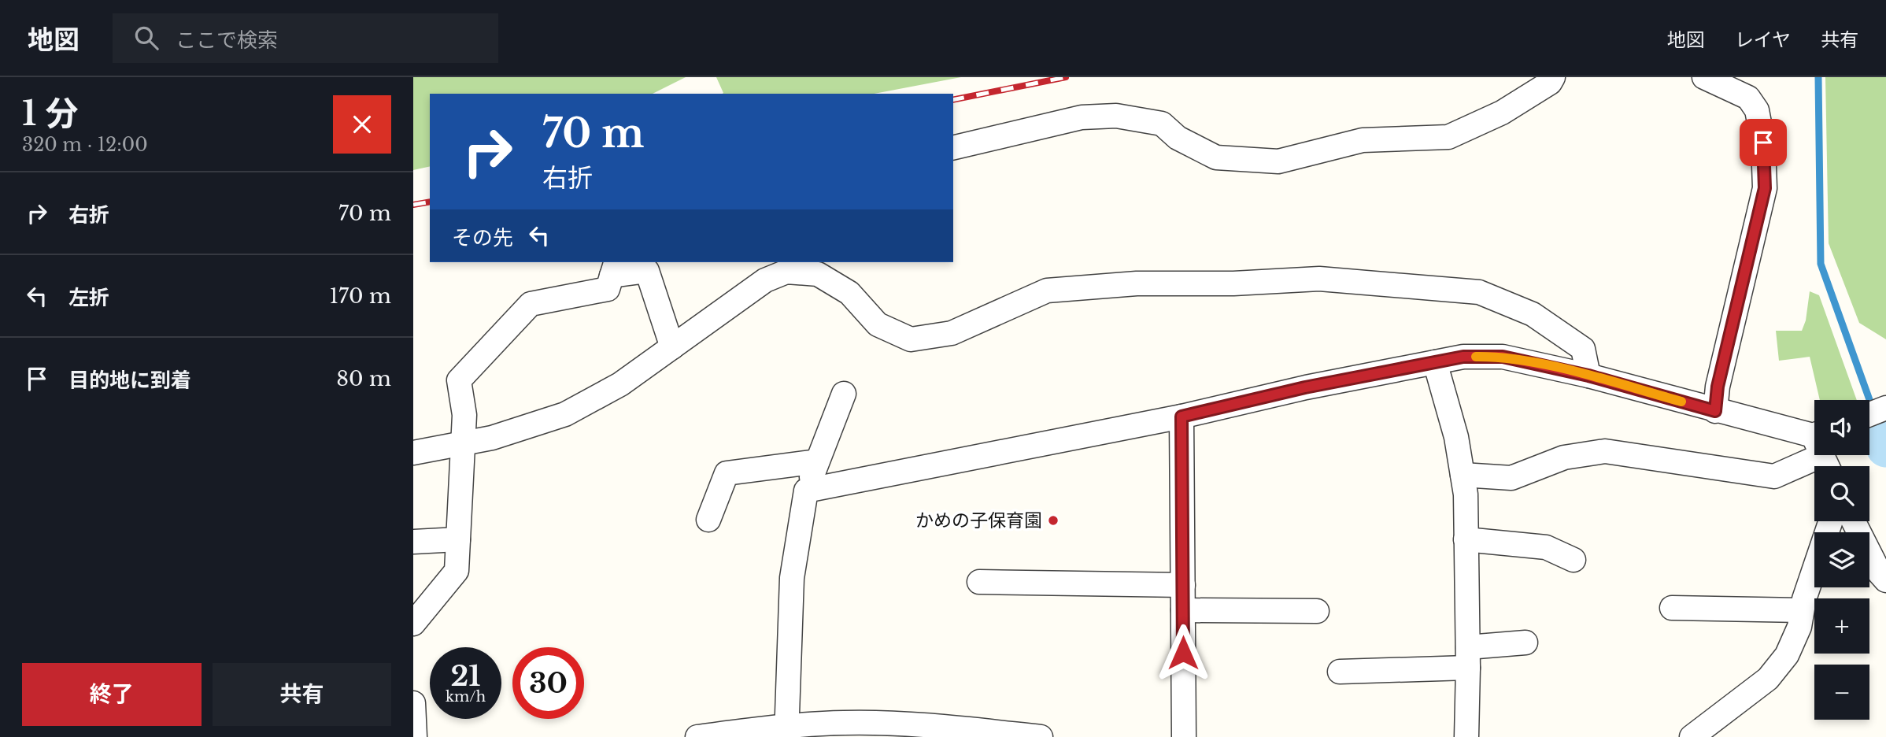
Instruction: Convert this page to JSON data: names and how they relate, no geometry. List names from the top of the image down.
{
  "places": ["かめの子保育園"],
  "page": {
    "header": "地図",
    "search": "ここで検索",
    "nav": ["地図", "レイヤ", "共有"],
    "heading": ["1 分", "320 m · 12:00"],
    "turn": ["70 m", "右折"],
    "list": [
      {
        "name": "右折",
        "value": "70 m"
      },
      {
        "name": "左折",
        "value": "170 m"
      },
      {
        "name": "目的地に到着",
        "value": "80 m"
      }
    ],
    "then": "その先",
    "map_buttons": ["+", "−"],
    "speed": "21 km/h",
    "limit": "30",
    "buttons": ["終了", "共有"]
  }
}
